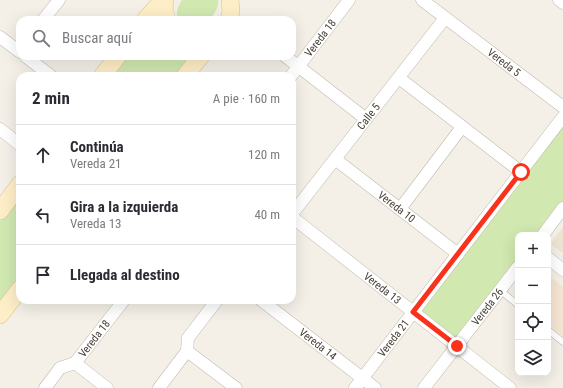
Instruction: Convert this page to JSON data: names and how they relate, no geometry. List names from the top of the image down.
{
  "streets": {
    "street": [
      "Vereda 18",
      "Vereda 5",
      "Calle 5",
      "Vereda 10",
      "Vereda 13",
      "Vereda 26",
      "Vereda 21",
      "Vereda 14"
    ]
  },
  "crossings": [
    ["Vereda 5", "Calle 5"],
    ["Calle 5", "Vereda 10"],
    ["Vereda 10", "Vereda 21"],
    ["Vereda 13", "Vereda 26"],
    ["Vereda 13", "Vereda 21"],
    ["Vereda 21", "Vereda 14"]
  ],
  "page": {
    "search": "Buscar aquí",
    "heading": ["2 min", "A pie · 160 m"],
    "list": [
      ["Continúa", "Vereda 21", "120 m"],
      ["Gira a la izquierda", "Vereda 13", "40 m"],
      "Llegada al destino"
    ],
    "map_buttons": ["+", "−"]
  }
}
